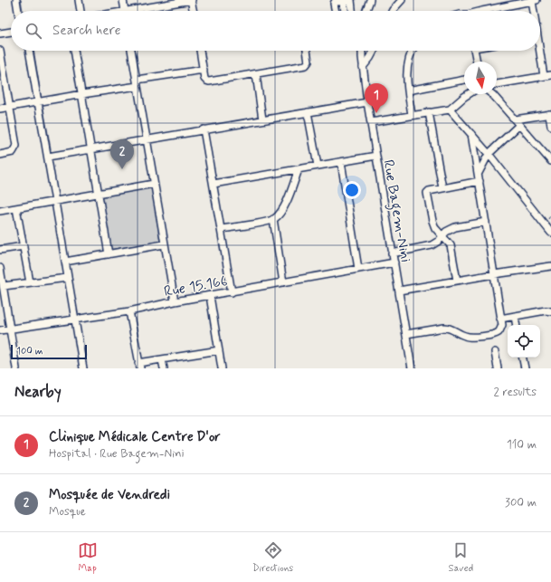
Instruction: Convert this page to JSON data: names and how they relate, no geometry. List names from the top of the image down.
{
  "streets": {
    "street": ["Rue Bagem-Nini", "Rue 15.166"]
  },
  "crossings": [
    ["Rue Bagem-Nini", "Rue 15.166"]
  ],
  "scale_bar": "100 m",
  "north": "bottom",
  "page": {
    "search": "Search here",
    "pins": ["1", "2"],
    "scale": "100 m",
    "heading": ["Nearby", "2 results"],
    "list": [
      {
        "mark": "1",
        "name": "Clinique Médicale Centre D'or",
        "note": "Hospital · Rue Bagem-Nini",
        "value": "110 m"
      },
      {
        "mark": "2",
        "name": "Mosquée de Vendredi",
        "note": "Mosque",
        "value": "300 m"
      }
    ],
    "nav": ["Map", "Directions", "Saved"]
  }
}
